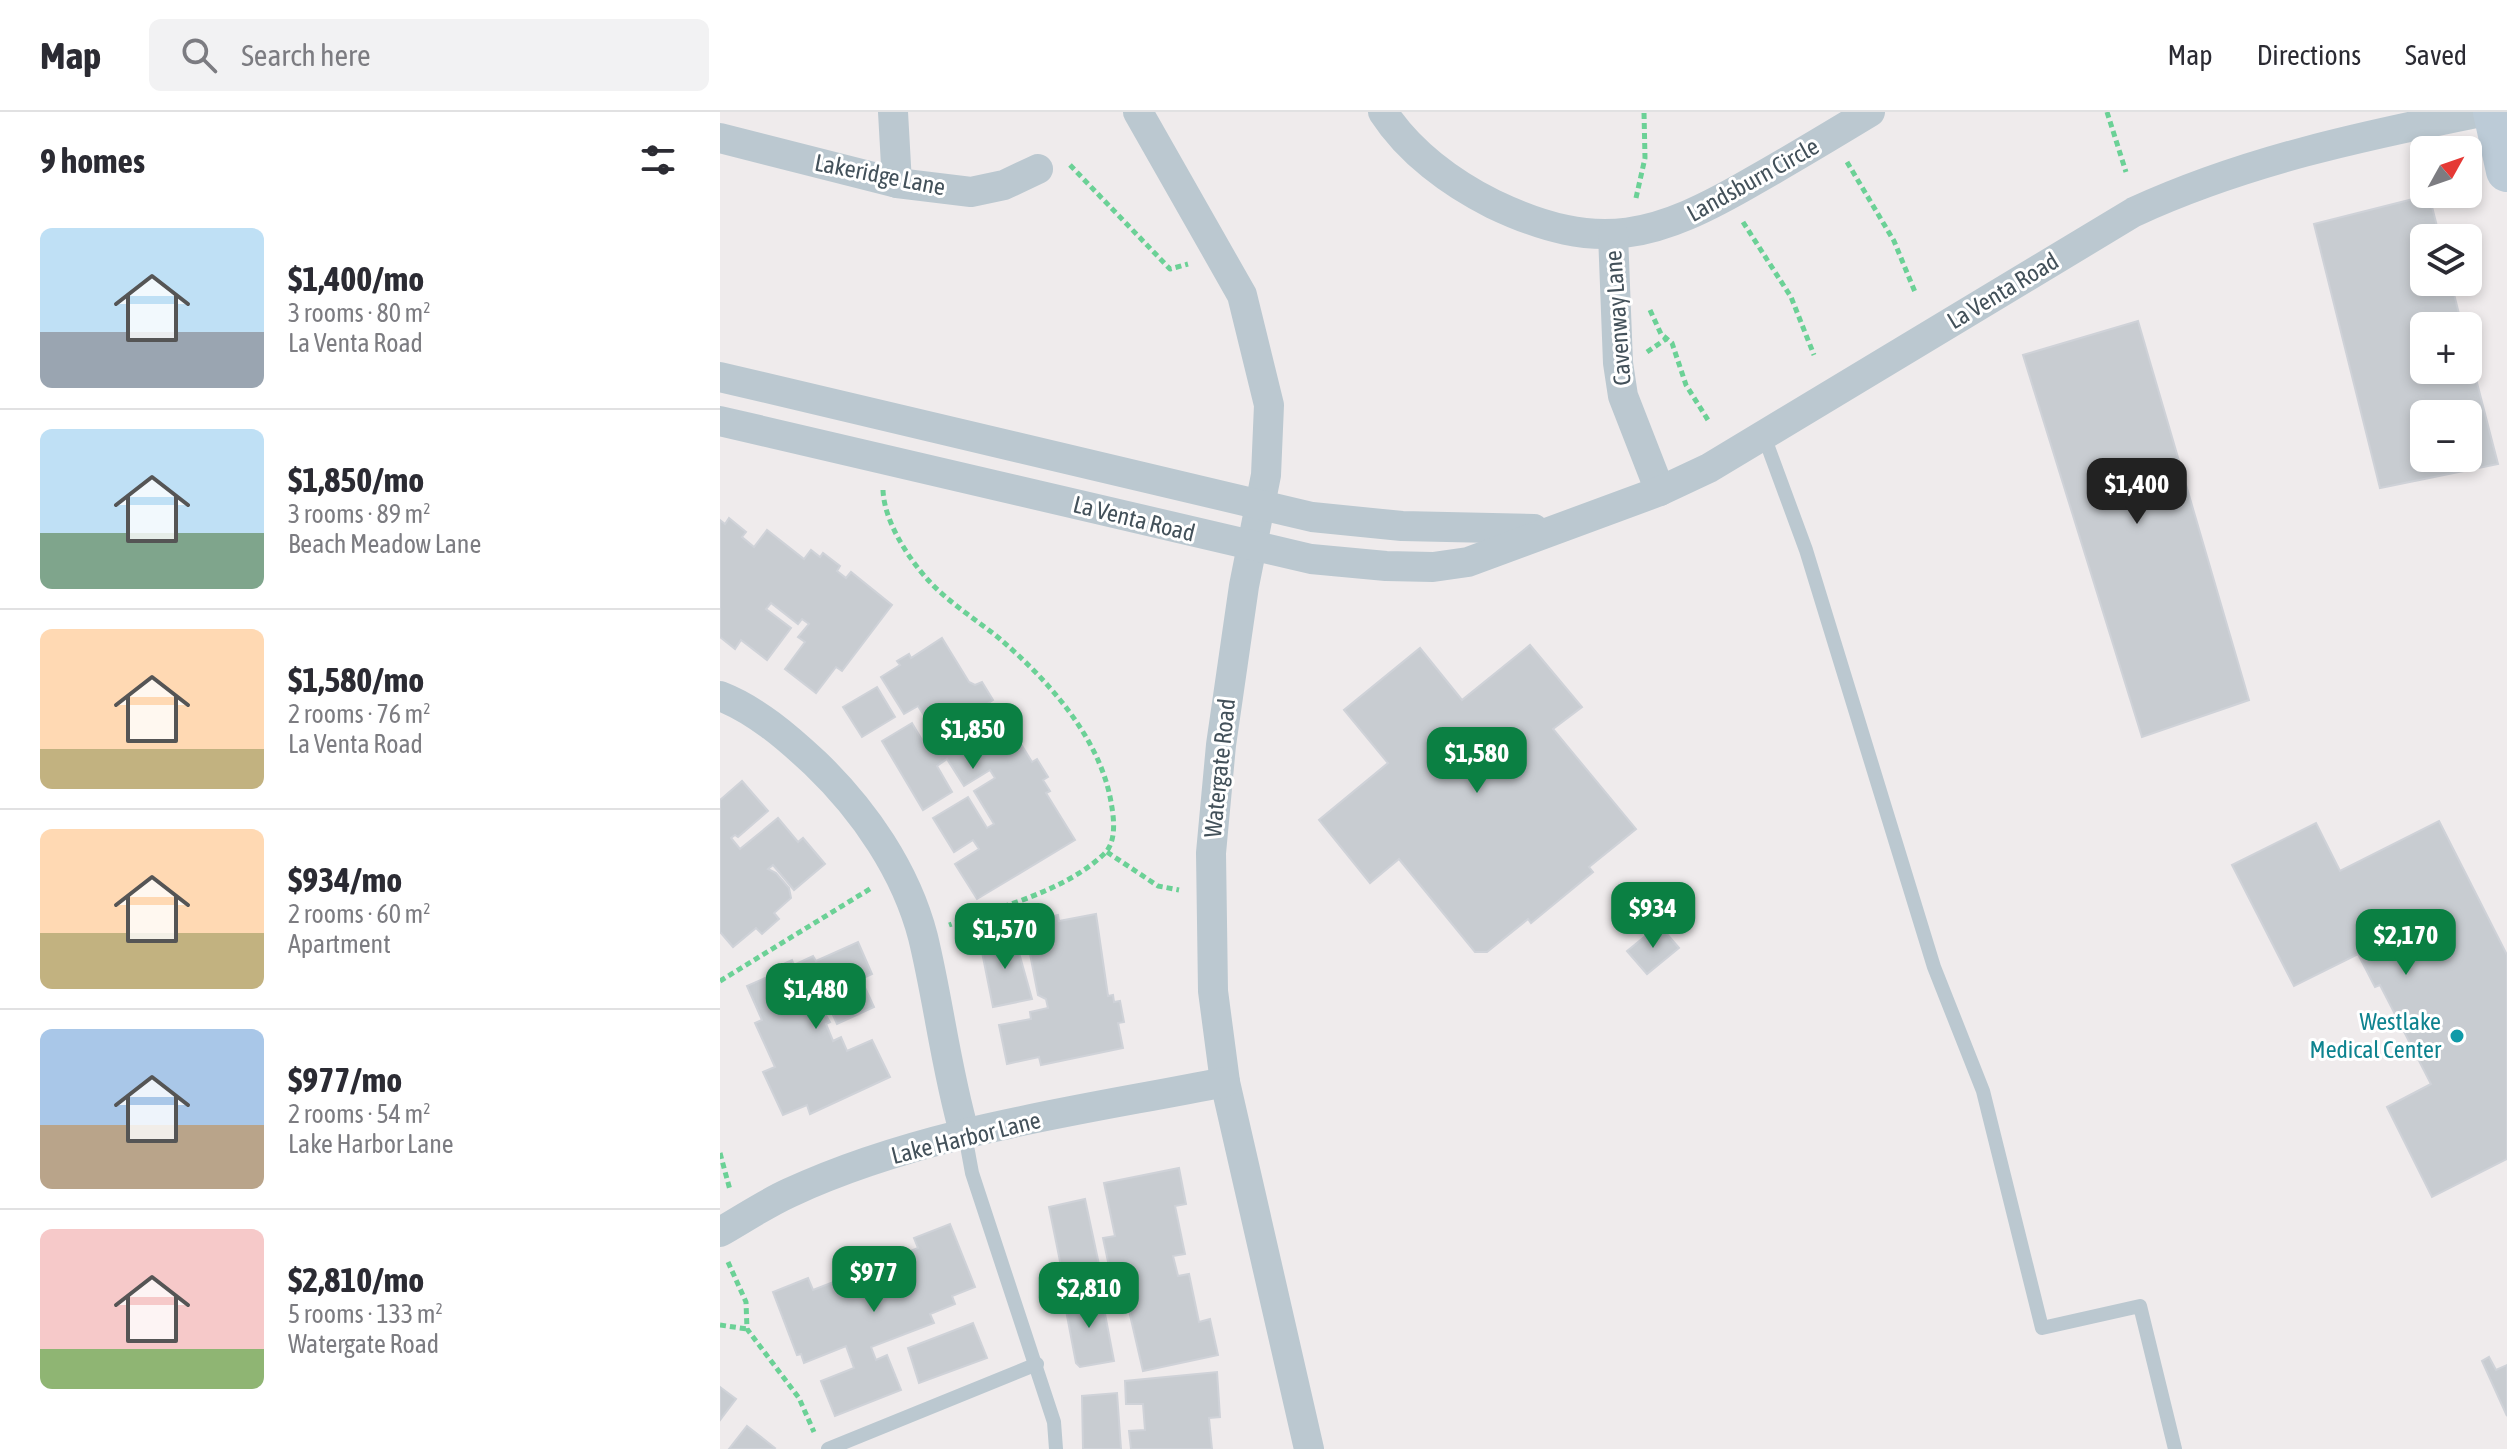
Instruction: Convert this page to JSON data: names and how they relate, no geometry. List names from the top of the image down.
{
  "streets": {
    "street": [
      "Lakeridge Lane",
      "Landsburn Circle",
      "La Venta Road",
      "Cavenway Lane",
      "Watergate Road",
      "Lake Harbor Lane"
    ]
  },
  "crossings": [
    ["Landsburn Circle", "Cavenway Lane"],
    ["La Venta Road", "Cavenway Lane"],
    ["La Venta Road", "Watergate Road"],
    ["Watergate Road", "Lake Harbor Lane"]
  ],
  "places": ["Westlake Medical Center"],
  "north": "top right",
  "page": {
    "header": "Map",
    "search": "Search here",
    "nav": ["Map", "Directions", "Saved"],
    "heading": "9 homes",
    "map_buttons": ["+", "−"],
    "list": [
      {
        "name": "$1,400/mo",
        "note": "3 rooms · 80 m² · La Venta Road"
      },
      {
        "name": "$1,850/mo",
        "note": "3 rooms · 89 m² · Beach Meadow Lane"
      },
      {
        "name": "$1,580/mo",
        "note": "2 rooms · 76 m² · La Venta Road"
      },
      {
        "name": "$934/mo",
        "note": "2 rooms · 60 m² · Apartment"
      },
      {
        "name": "$977/mo",
        "note": "2 rooms · 54 m² · Lake Harbor Lane"
      },
      {
        "name": "$2,810/mo",
        "note": "5 rooms · 133 m² · Watergate Road"
      }
    ],
    "price": [
      "$1,400",
      "$1,850",
      "$1,580",
      "$934",
      "$1,570",
      "$2,170",
      "$1,480",
      "$977",
      "$2,810"
    ]
  }
}
